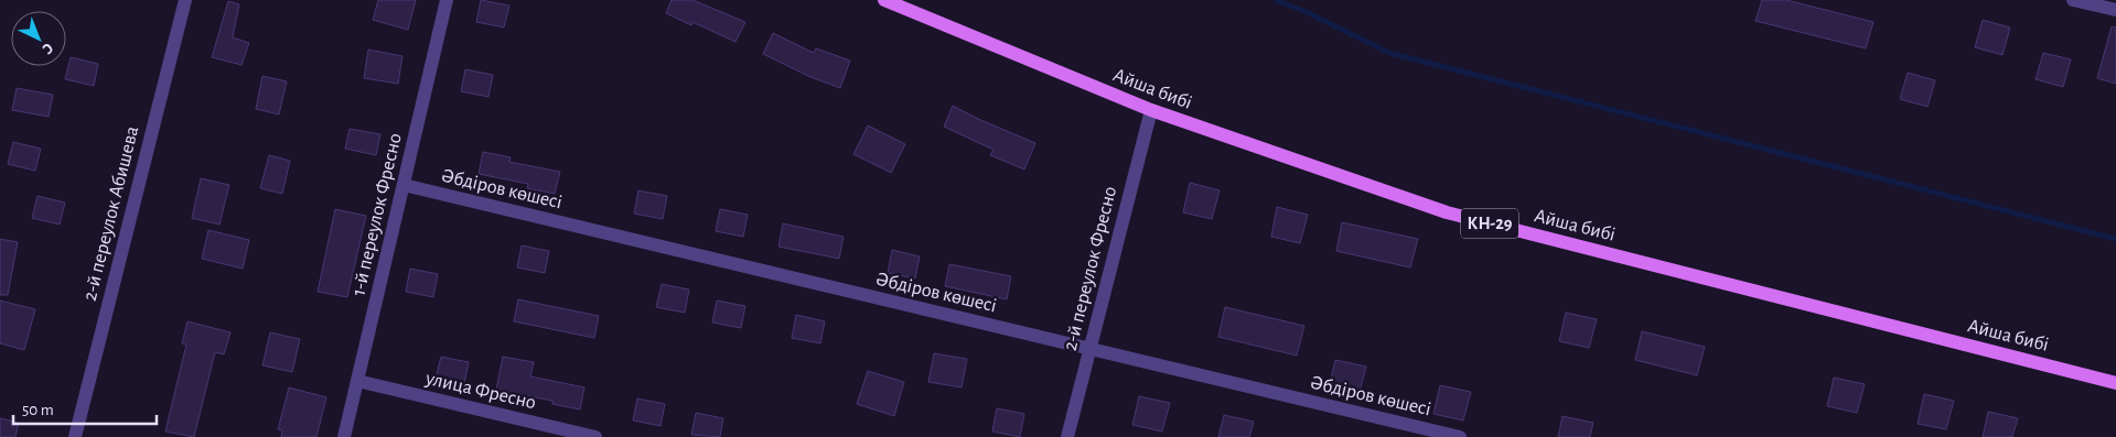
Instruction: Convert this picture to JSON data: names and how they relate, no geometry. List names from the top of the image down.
{
  "streets": {
    "main road": ["Айша бибі", "КН-29"],
    "street": [
      "Әбдіров көшесі",
      "2-й переулок Абишева",
      "1-й переулок Фресно",
      "2-й переулок Фресно",
      "улица Фресно"
    ]
  },
  "crossings": [
    ["Айша бибі", "2-й переулок Фресно"],
    ["Әбдіров көшесі", "1-й переулок Фресно"],
    ["Әбдіров көшесі", "2-й переулок Фресно"],
    ["1-й переулок Фресно", "улица Фресно"]
  ],
  "scale_bar": "50 m",
  "north": "bottom right"
}
